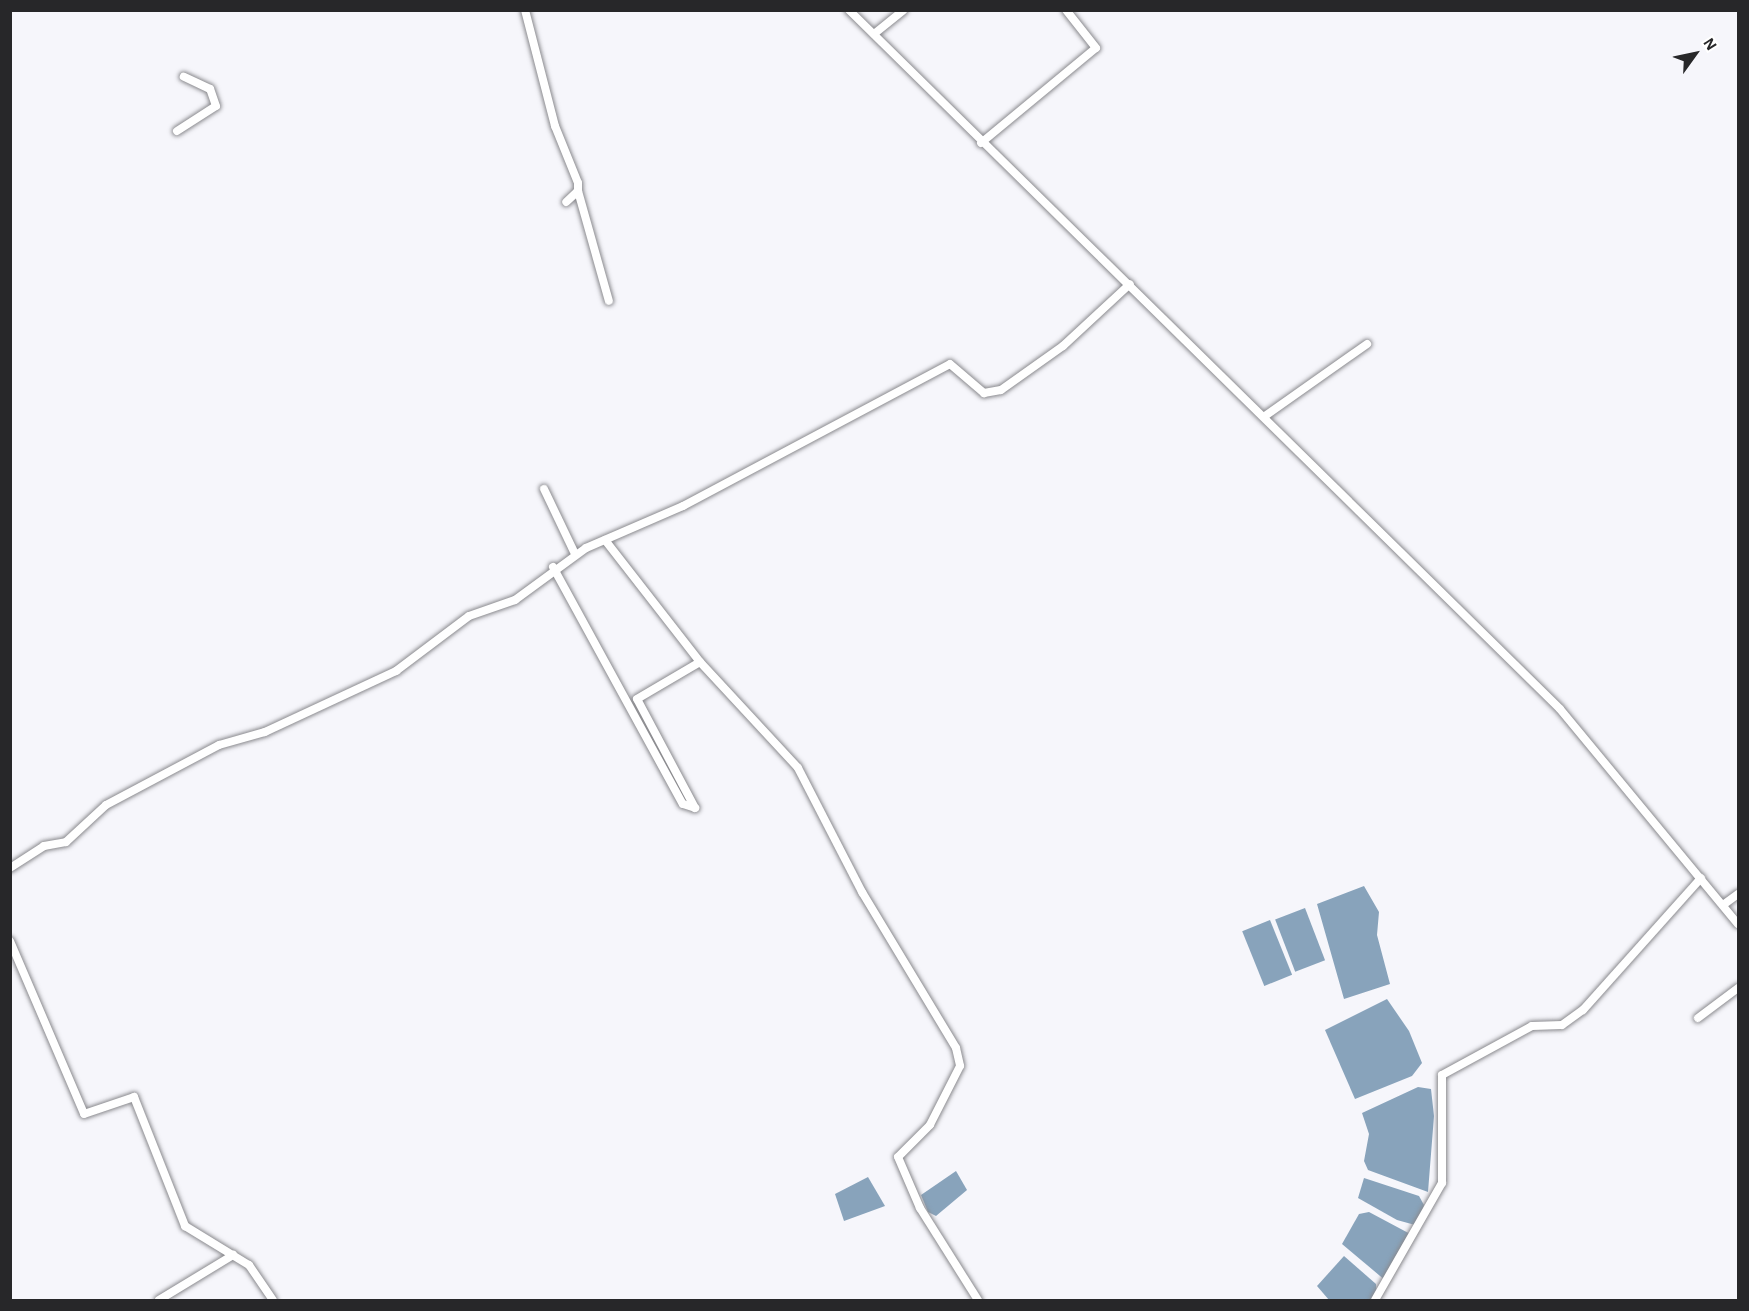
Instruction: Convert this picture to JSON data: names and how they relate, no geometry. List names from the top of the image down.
{
  "north": "top right"
}
